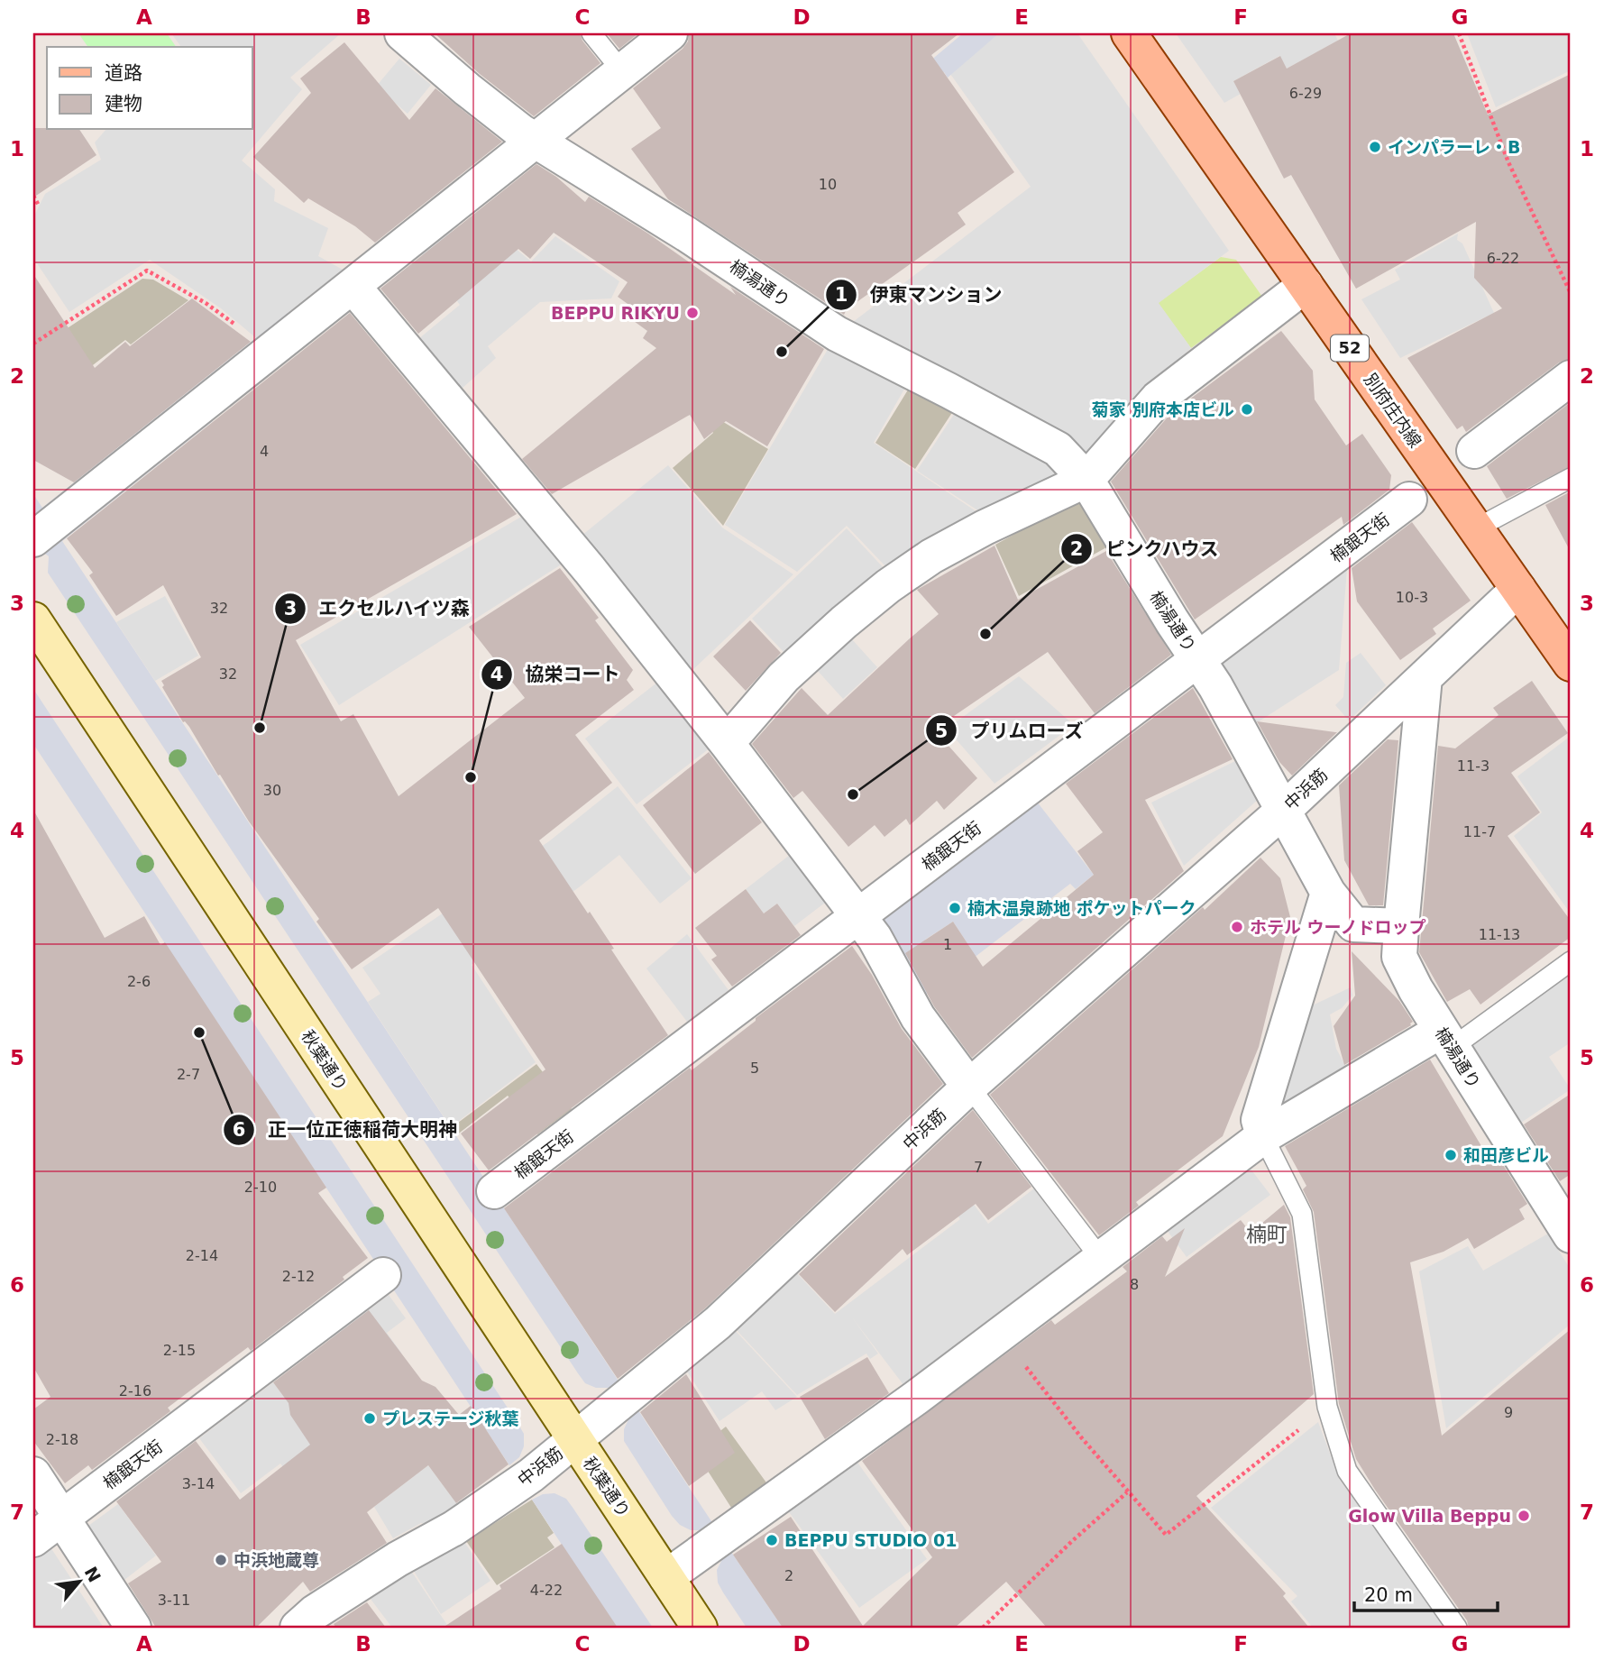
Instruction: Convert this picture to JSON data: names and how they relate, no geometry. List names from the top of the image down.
{
  "streets": {
    "main road": ["52", "別府庄内線"],
    "street": [
      "楠湯通り",
      "楠銀天街",
      "中浜筋",
      "秋葉通り"
    ]
  },
  "crossings": [
    ["楠湯通り", "楠銀天街"],
    ["楠湯通り", "中浜筋"],
    ["別府庄内線", "中浜筋"],
    ["中浜筋", "秋葉通り"]
  ],
  "districts": ["楠町"],
  "places": [
    "インパラーレ・B",
    "BEPPU RIKYU",
    "伊東マンション",
    "菊家 別府本店ビル",
    "ピンクハウス",
    "エクセルハイツ森",
    "協栄コート",
    "プリムローズ",
    "楠木温泉跡地 ポケットパーク",
    "ホテル ウーノドロップ",
    "正一位正徳稲荷大明神",
    "和田彦ビル",
    "プレステージ秋葉",
    "Glow Villa Beppu",
    "BEPPU STUDIO 01",
    "中浜地蔵尊"
  ],
  "house_numbers": [
    "6-29",
    "10",
    "6-22",
    "4",
    "10-3",
    "32",
    "32",
    "11-3",
    "30",
    "11-7",
    "11-13",
    "1",
    "2-6",
    "5",
    "2-7",
    "7",
    "2-10",
    "2-14",
    "2-12",
    "8",
    "2-15",
    "2-16",
    "9",
    "2-18",
    "3-14",
    "2",
    "4-22",
    "3-11"
  ],
  "legend": ["道路", "建物"],
  "scale_bar": "20 m",
  "north": "top right",
  "grid": {
    "columns": [
      "A",
      "B",
      "C",
      "D",
      "E",
      "F",
      "G"
    ],
    "rows": [
      "1",
      "2",
      "3",
      "4",
      "5",
      "6",
      "7"
    ]
  }
}
